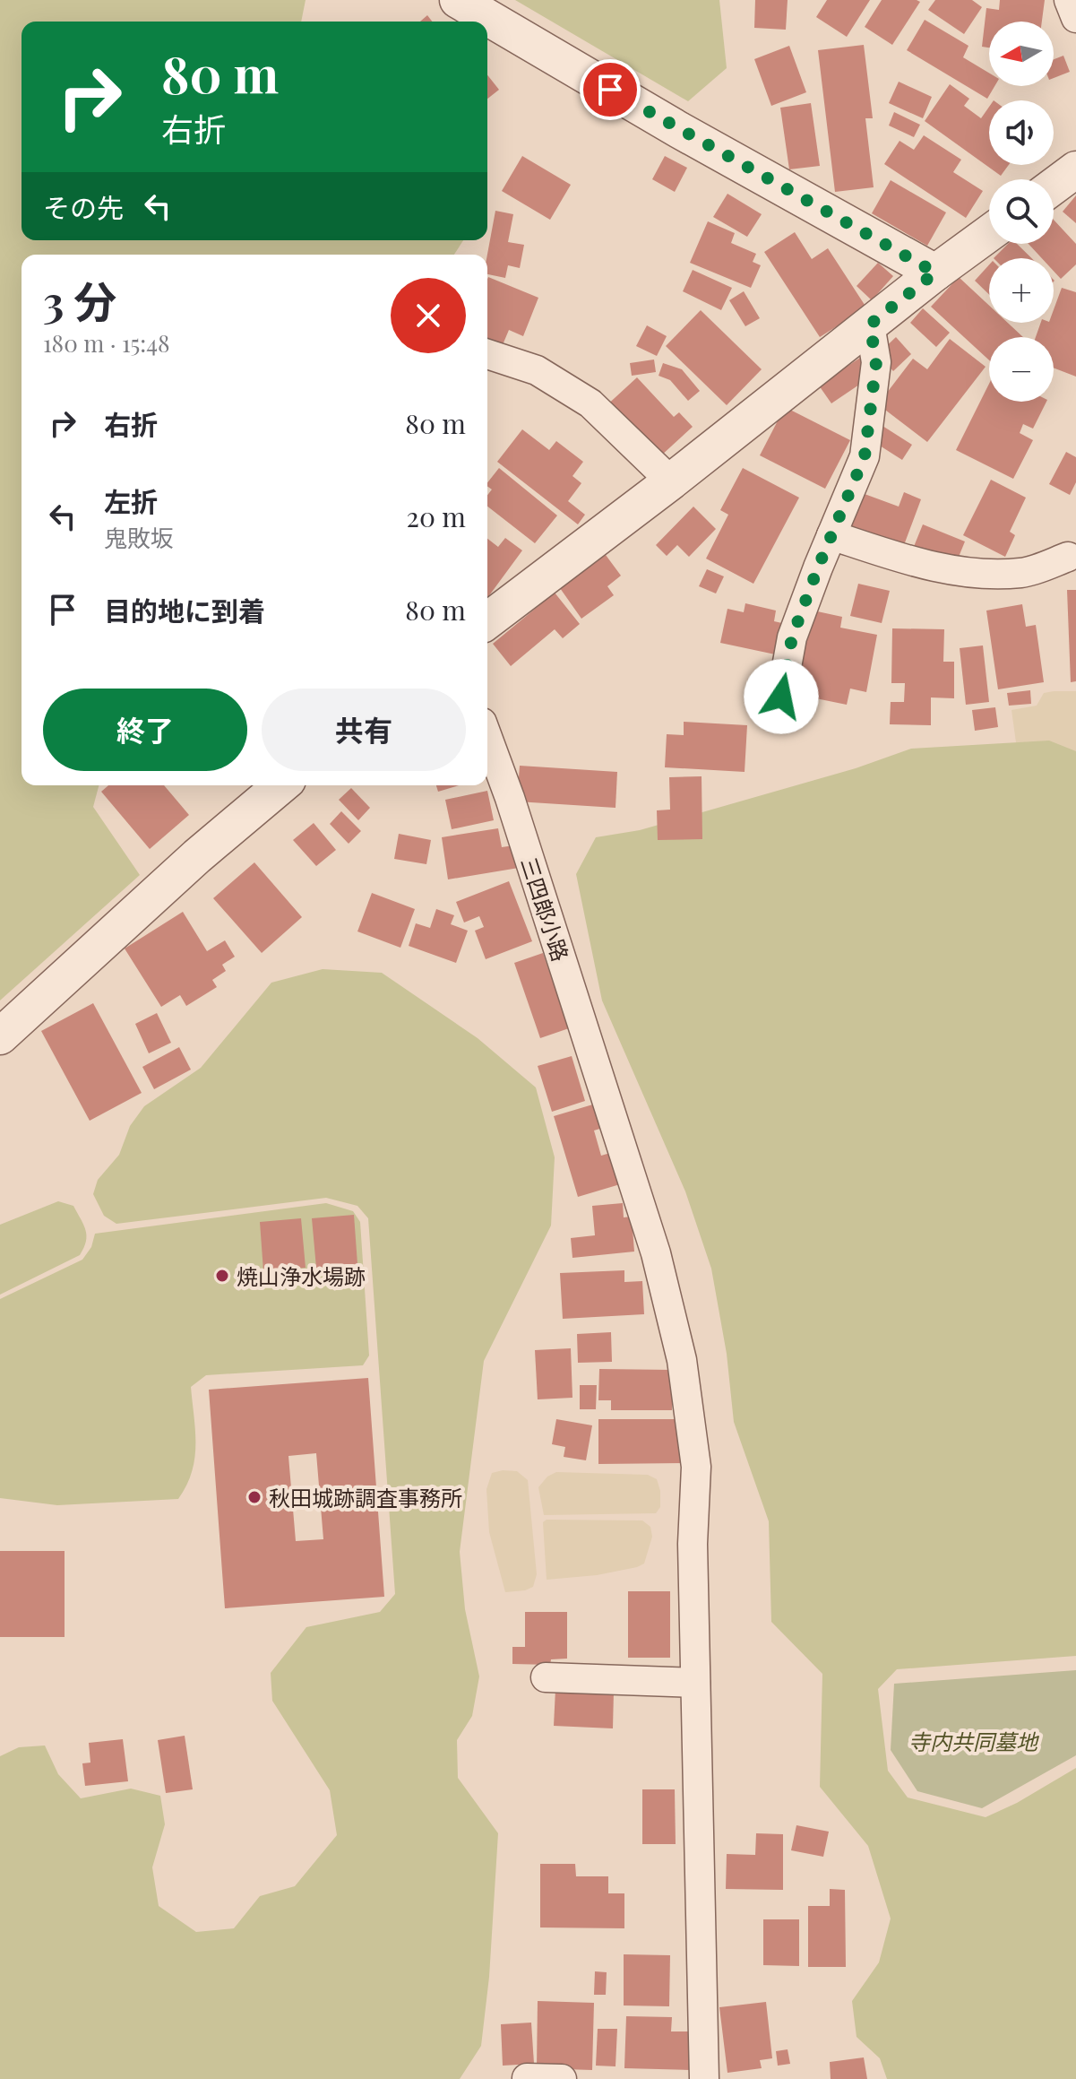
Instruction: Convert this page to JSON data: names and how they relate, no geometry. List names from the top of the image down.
{
  "streets": {
    "street": ["三四郎小路"]
  },
  "parks": ["寺内共同墓地"],
  "places": ["焼山浄水場跡", "秋田城跡調査事務所"],
  "north": "left",
  "page": {
    "map_buttons": ["+", "−"],
    "turn": ["80 m", "右折"],
    "then": "その先",
    "heading": ["3 分", "180 m · 15:48"],
    "list": [
      {
        "name": "右折",
        "value": "80 m"
      },
      {
        "name": "左折",
        "note": "鬼敗坂",
        "value": "20 m"
      },
      {
        "name": "目的地に到着",
        "value": "80 m"
      }
    ],
    "buttons": ["終了", "共有"]
  }
}
